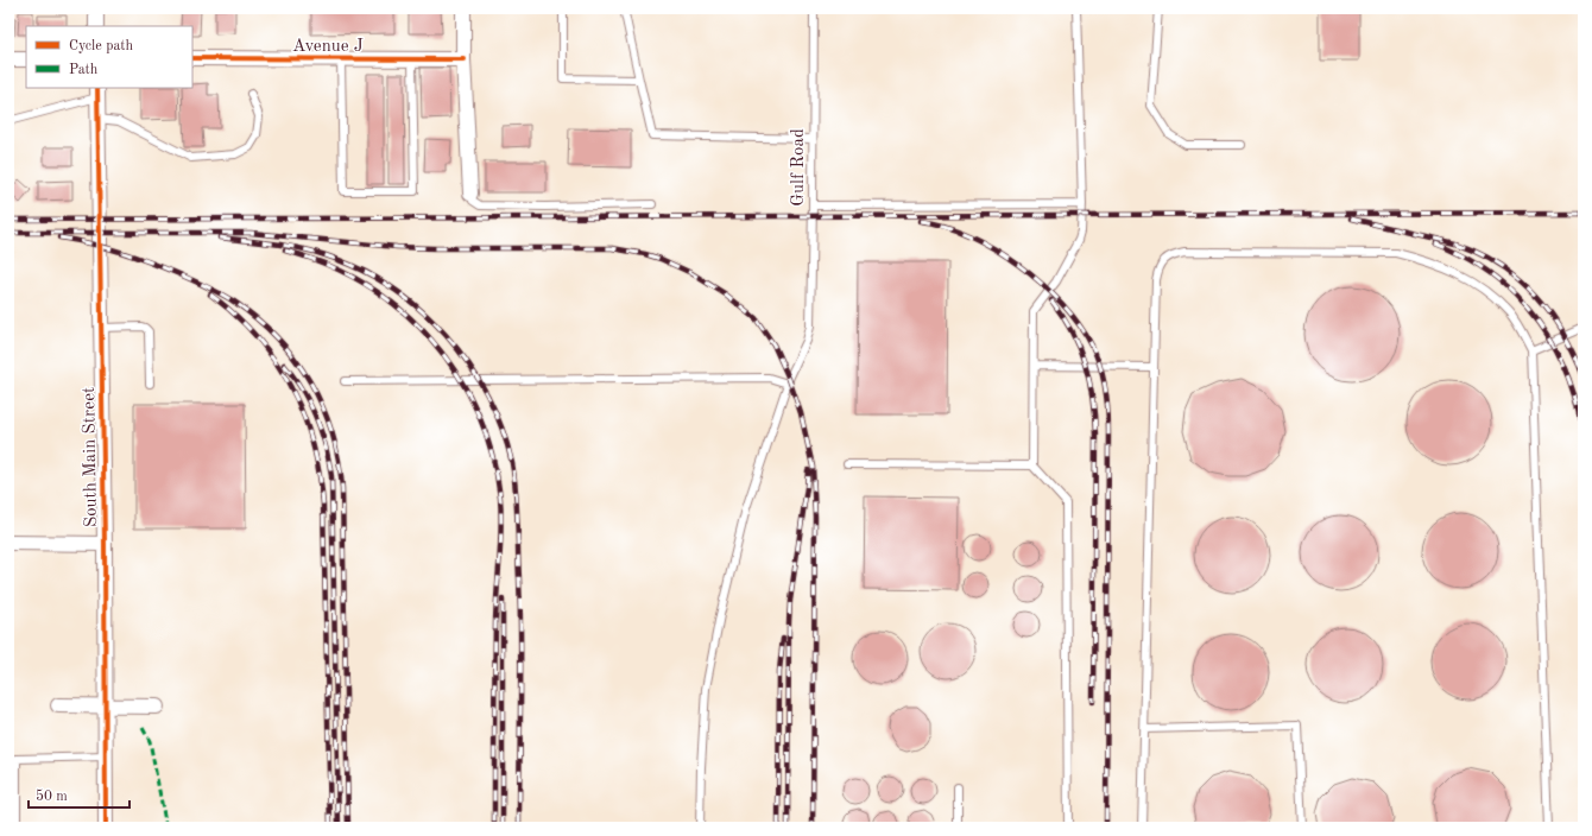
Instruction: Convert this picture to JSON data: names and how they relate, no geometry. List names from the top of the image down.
{
  "streets": {
    "street": ["Avenue J", "South Main Street"],
    "lane": ["Gulf Road"]
  },
  "legend": ["Cycle path", "Path"],
  "scale_bar": "50 m"
}
